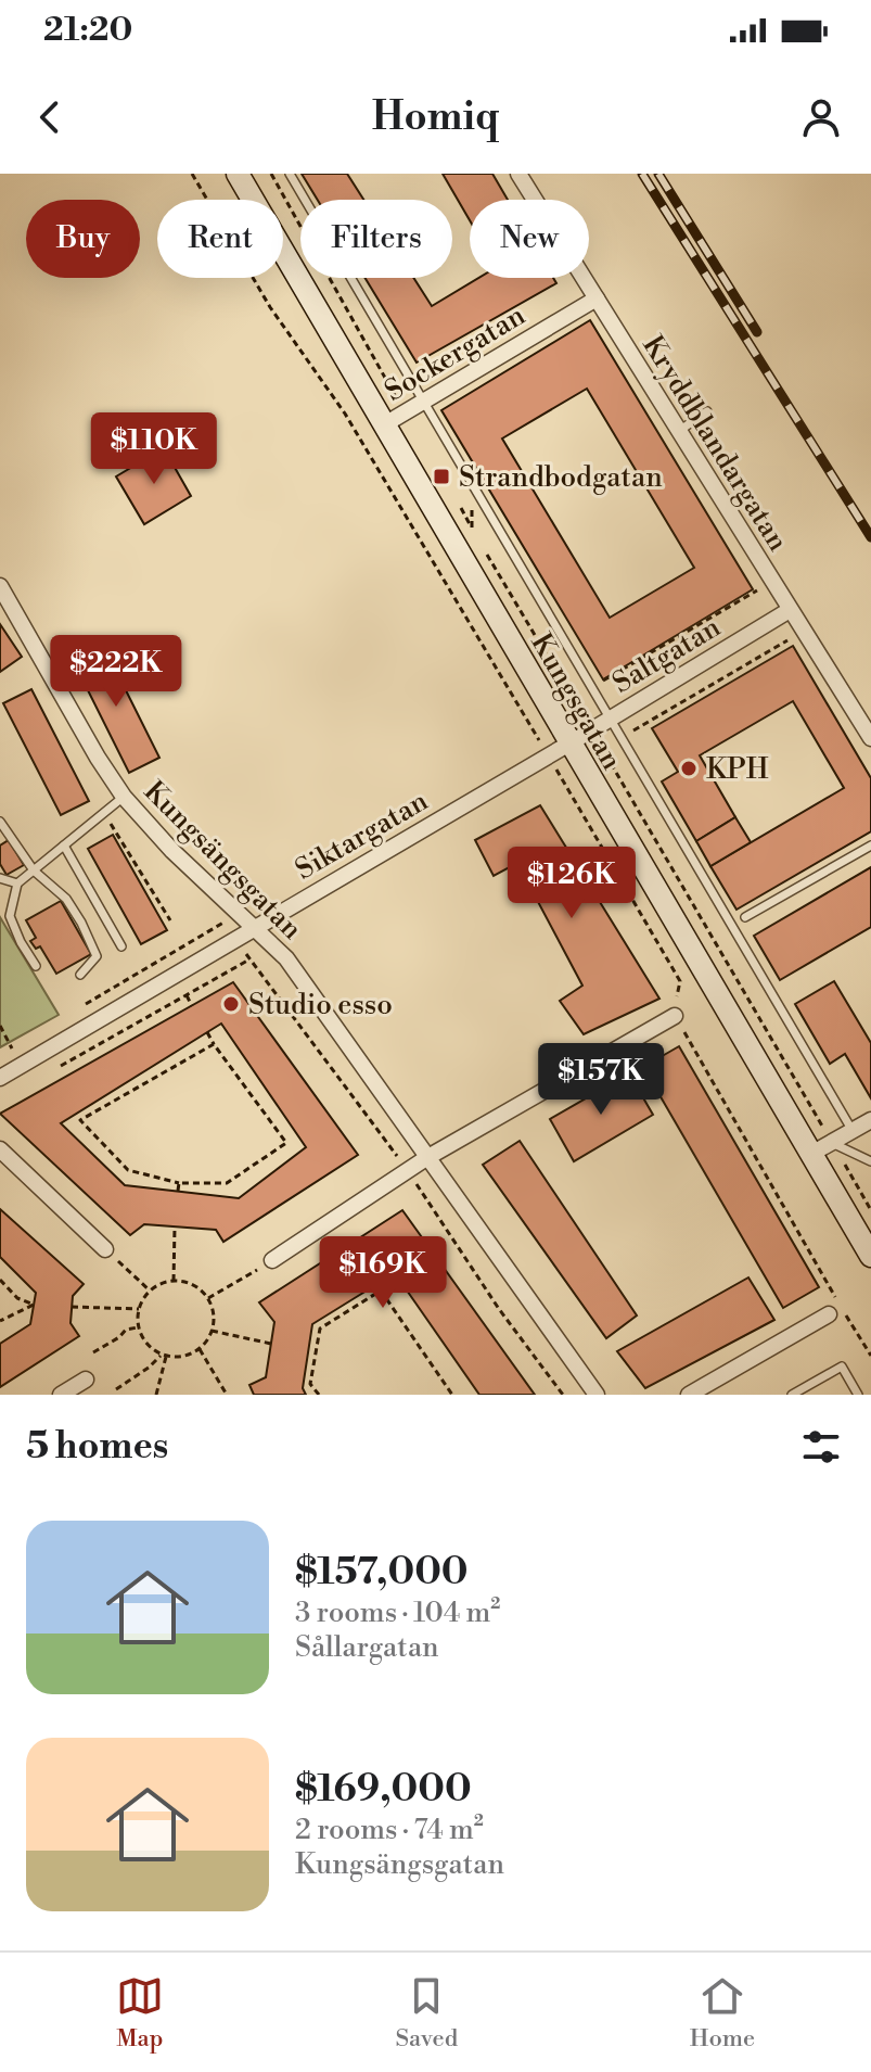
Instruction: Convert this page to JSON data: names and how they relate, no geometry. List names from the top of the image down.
{
  "streets": {
    "main road": ["Kungsgatan"],
    "street": [
      "Sockergatan",
      "Kryddblandargatan",
      "Saltgatan",
      "Siktargatan",
      "Kungsängsgatan"
    ]
  },
  "crossings": [
    ["Sockergatan", "Kryddblandargatan"],
    ["Sockergatan", "Kungsgatan"],
    ["Kryddblandargatan", "Saltgatan"],
    ["Saltgatan", "Kungsgatan"],
    ["Saltgatan", "Siktargatan"],
    ["Kungsgatan", "Siktargatan"],
    ["Siktargatan", "Kungsängsgatan"]
  ],
  "places": {
    "transit": ["Strandbodgatan"],
    "other": ["KPH", "Studio esso"]
  },
  "page": {
    "status": "21:20",
    "header": "Homiq",
    "chip": [
      "Buy",
      "Rent",
      "Filters",
      "New"
    ],
    "price": [
      "$110K",
      "$222K",
      "$126K",
      "$157K",
      "$169K"
    ],
    "heading": "5 homes",
    "list": [
      {
        "name": "$157,000",
        "note": "3 rooms · 104 m² · Sållargatan"
      },
      {
        "name": "$169,000",
        "note": "2 rooms · 74 m² · Kungsängsgatan"
      }
    ],
    "tabs": ["Map", "Saved", "Home"]
  }
}
